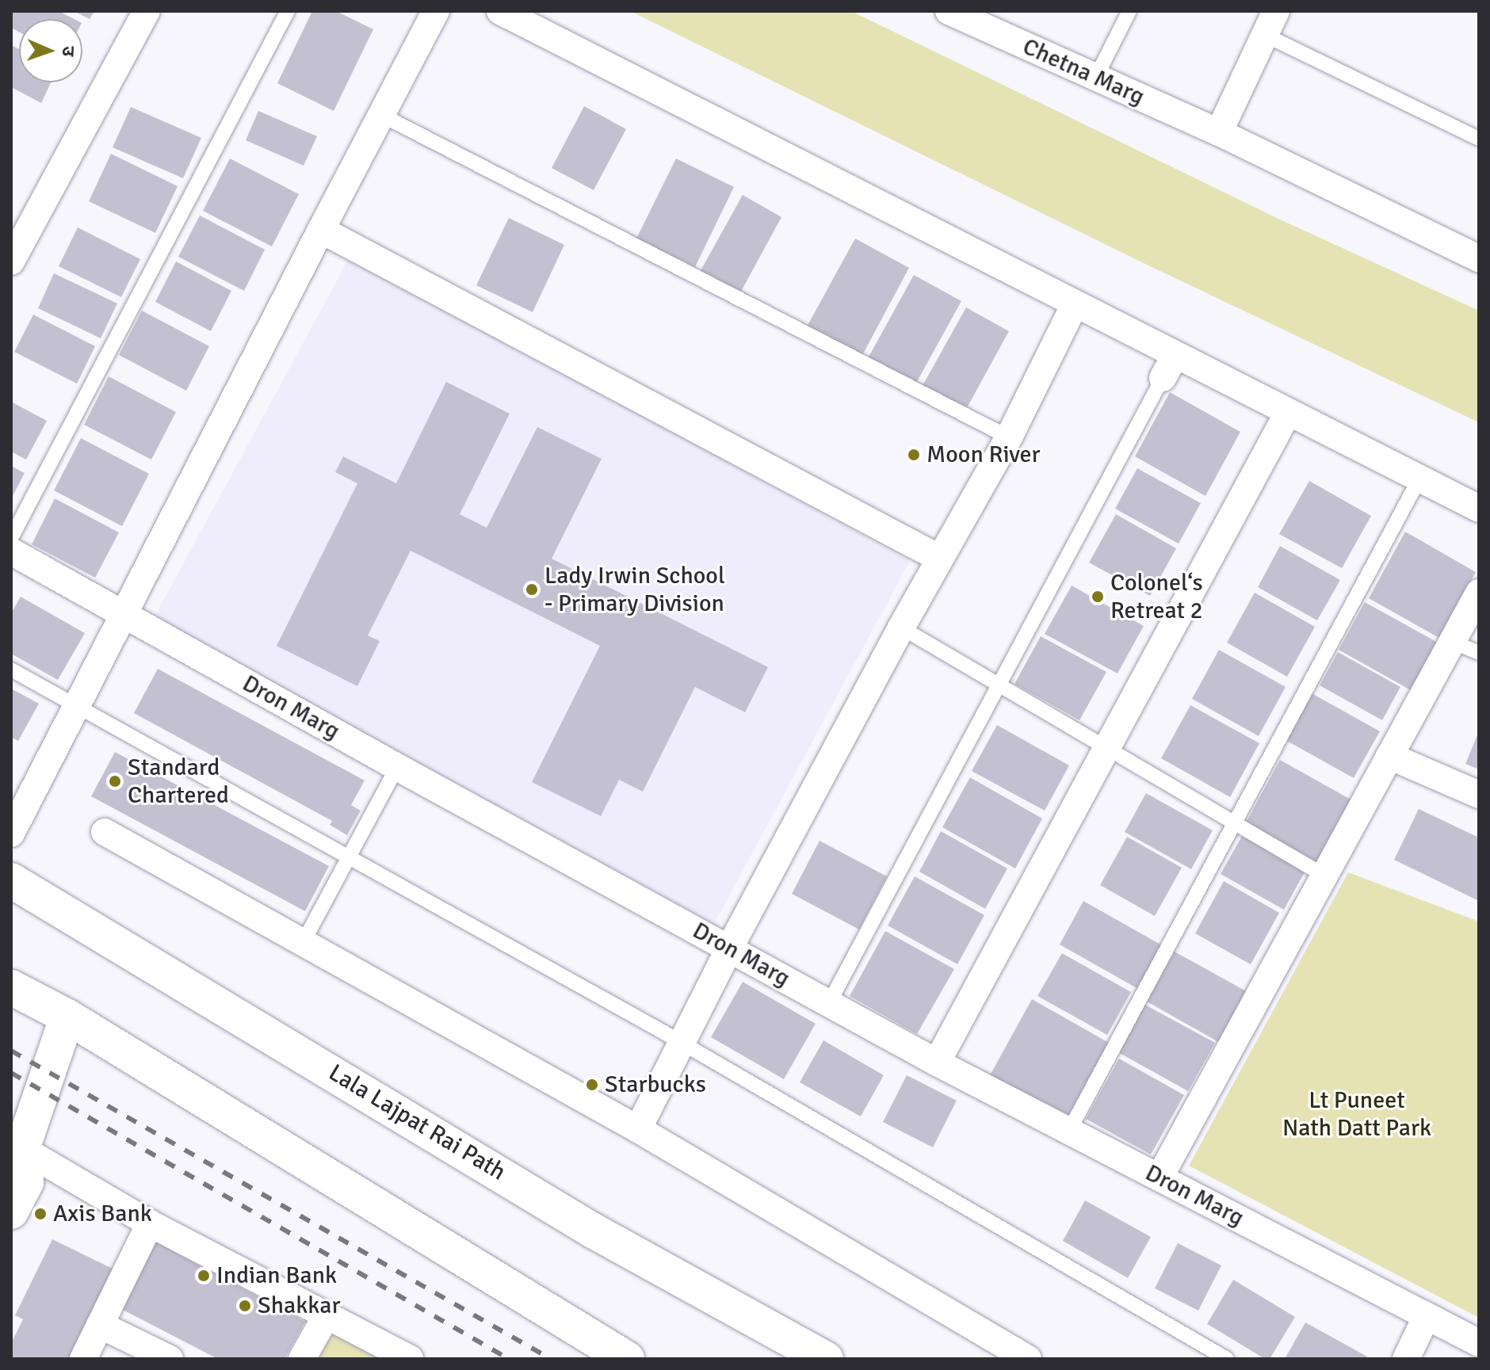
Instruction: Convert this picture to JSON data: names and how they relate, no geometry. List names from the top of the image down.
{
  "streets": {
    "main road": ["Lala Lajpat Rai Path"],
    "street": ["Chetna Marg", "Dron Marg"]
  },
  "parks": ["Lt Puneet Nath Datt Park"],
  "places": [
    "Moon River",
    "Lady Irwin School - Primary Division",
    "Colonel‘s Retreat 2",
    "Standard Chartered",
    "Starbucks",
    "Axis Bank",
    "Indian Bank",
    "Shakkar"
  ],
  "north": "right"
}
